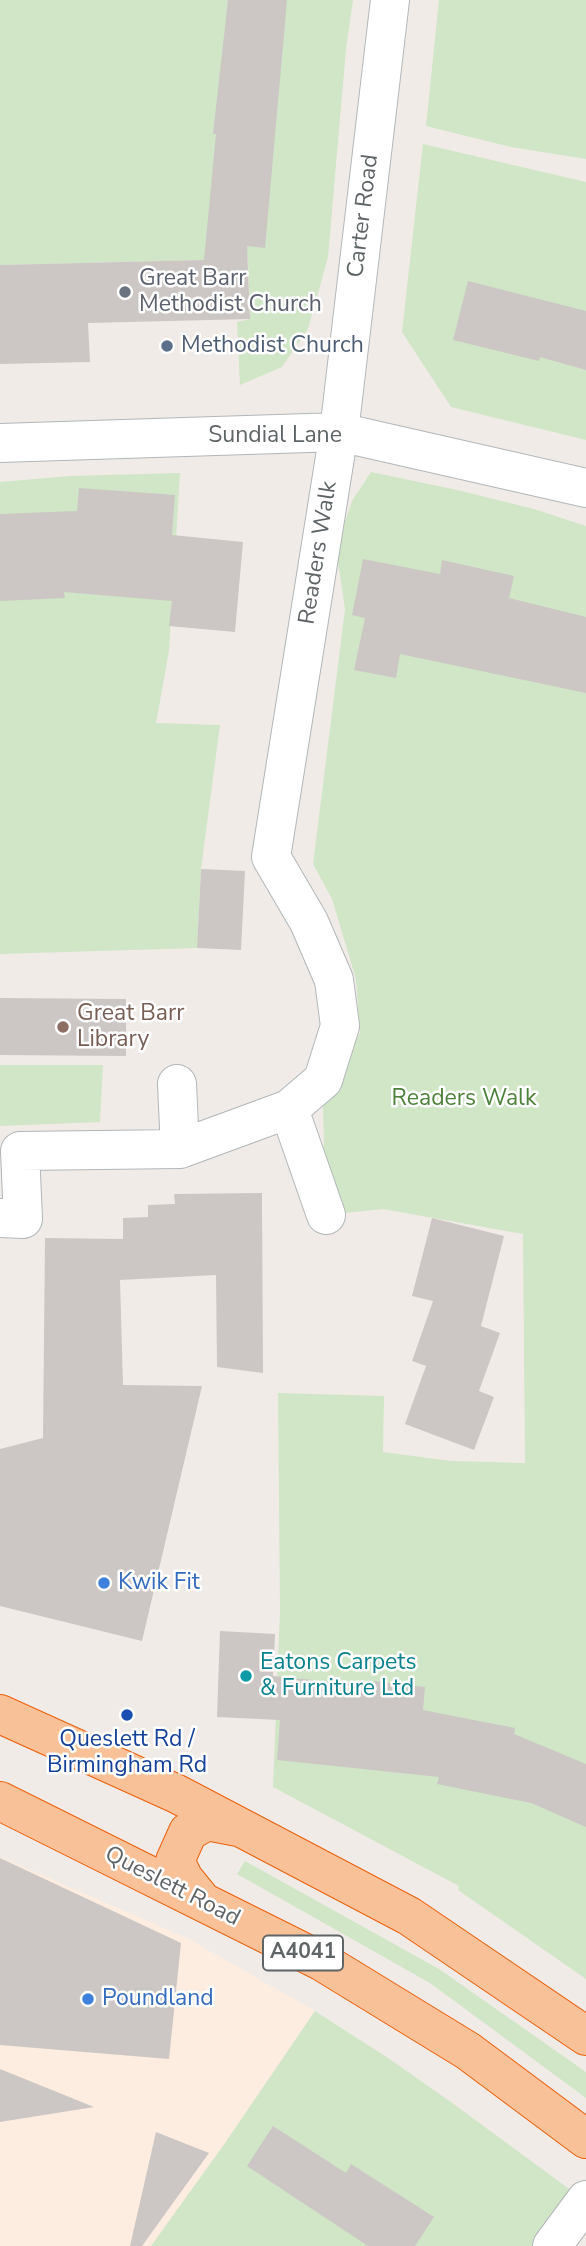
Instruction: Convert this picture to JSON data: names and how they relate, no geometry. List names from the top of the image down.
{
  "streets": {
    "highway": ["Queslett Road", "A4041"],
    "street": ["Carter Road", "Sundial Lane", "Readers Walk"]
  },
  "crossings": [
    ["Carter Road", "Sundial Lane"],
    ["Carter Road", "Readers Walk"],
    ["Sundial Lane", "Readers Walk"]
  ],
  "parks": ["Readers Walk"],
  "places": [
    "Great Barr Methodist Church",
    "Methodist Church",
    "Great Barr Library",
    "Kwik Fit",
    "Eatons Carpets & Furniture Ltd",
    "Queslett Rd / Birmingham Rd",
    "Poundland"
  ]
}
